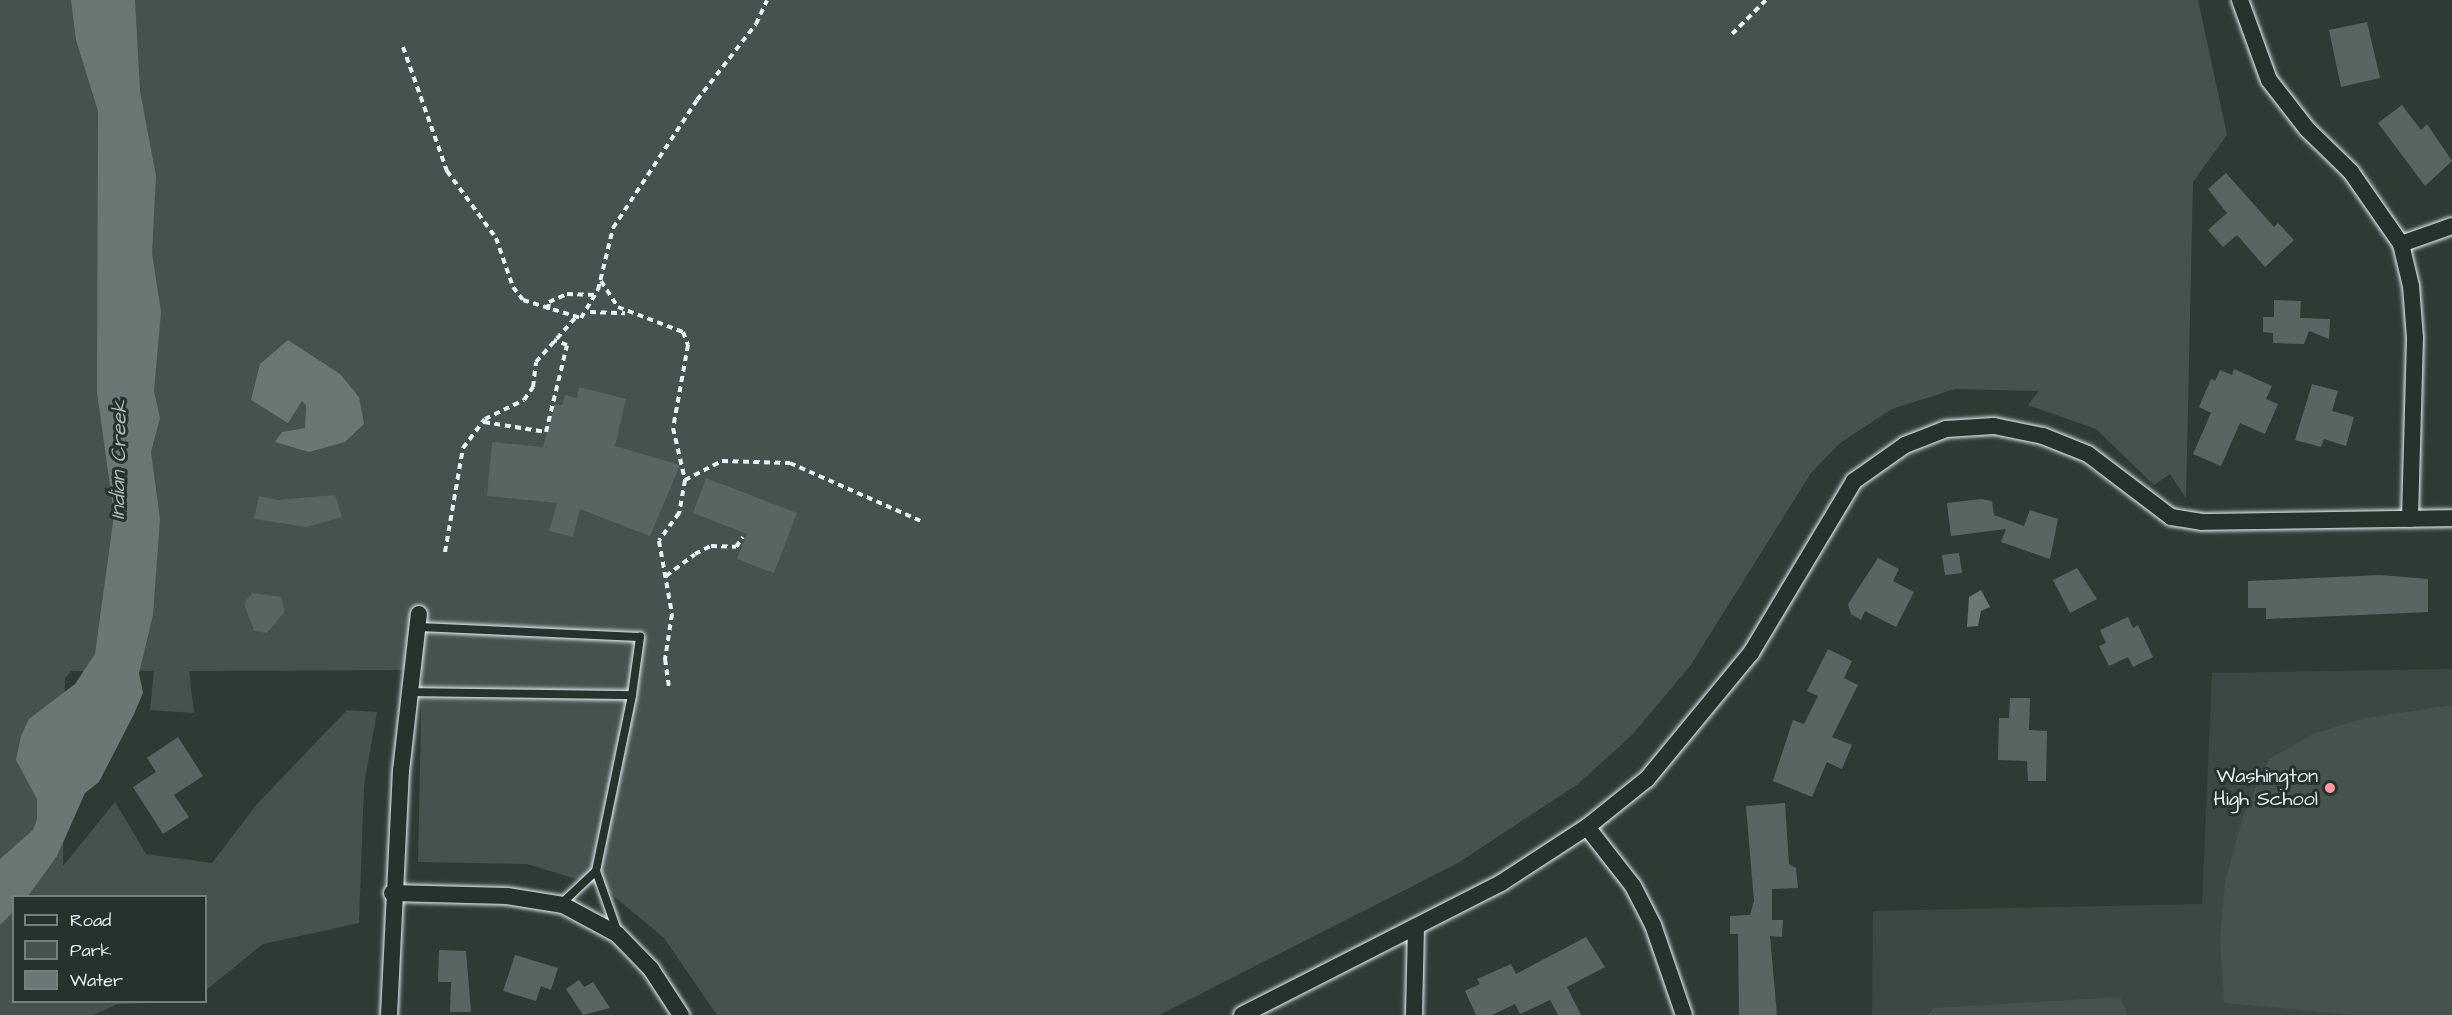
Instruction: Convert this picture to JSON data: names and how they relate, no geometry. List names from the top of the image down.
{
  "water": ["Indian Creek"],
  "places": ["Washington High School"],
  "legend": ["Road", "Park", "Water"]
}
